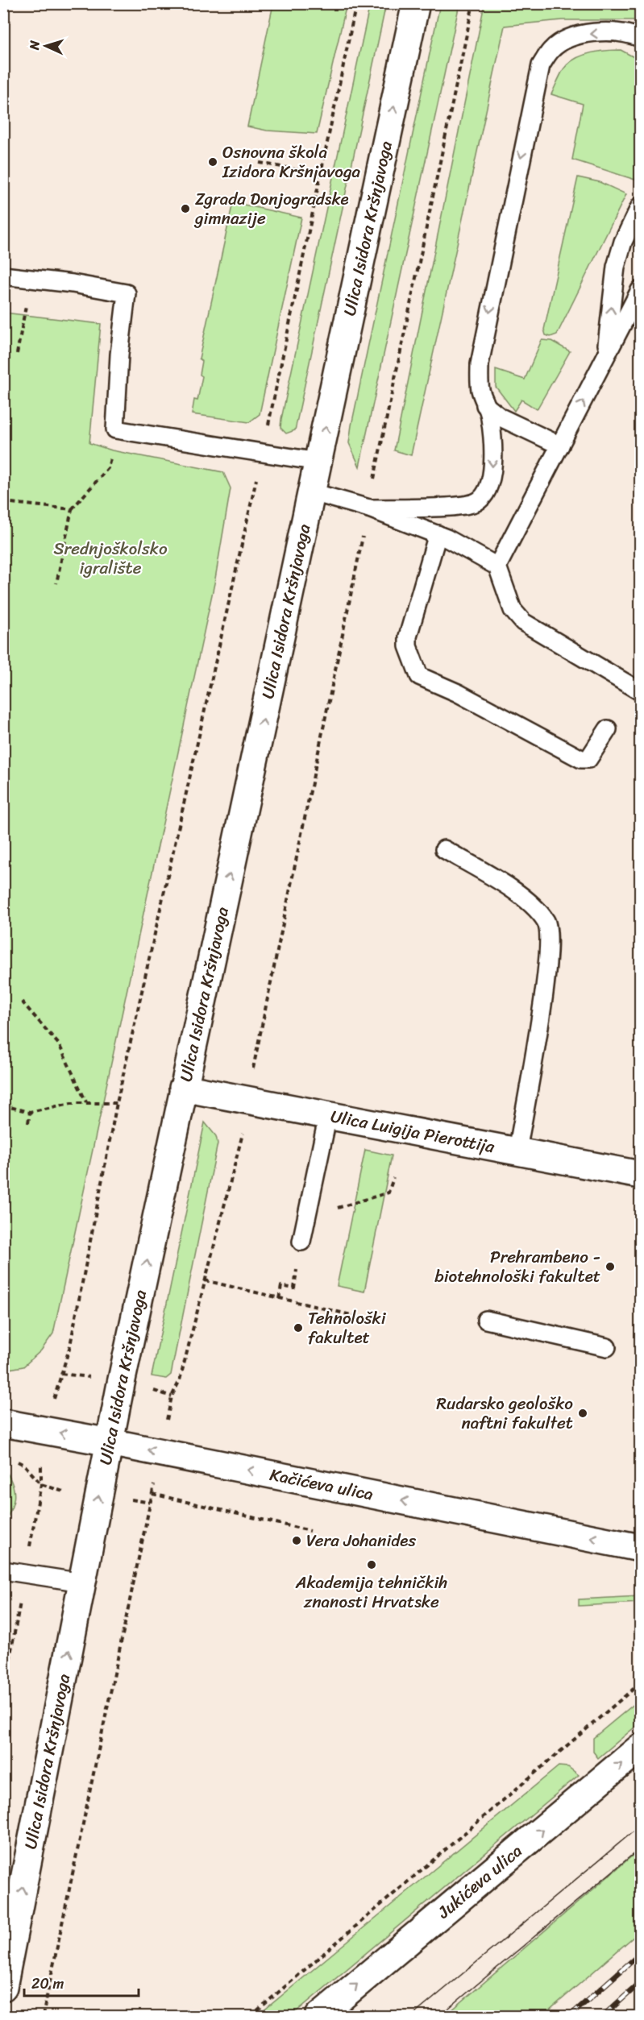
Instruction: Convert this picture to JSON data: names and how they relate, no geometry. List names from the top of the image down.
{
  "streets": {
    "main road": [
      "Ulica Isidora Kršnjavoga",
      "Ulica Luigija Pierottija",
      "Kačićeva ulica",
      "Jukićeva ulica"
    ]
  },
  "crossings": [
    ["Ulica Isidora Kršnjavoga", "Ulica Luigija Pierottija"],
    ["Ulica Isidora Kršnjavoga", "Kačićeva ulica"]
  ],
  "one_way": ["Ulica Isidora Kršnjavoga", "Kačićeva ulica", "Jukićeva ulica"],
  "parks": ["Srednjoškolsko igralište"],
  "places": [
    "Osnovna škola Izidora Kršnjavoga",
    "Zgrada Donjogradske gimnazije",
    "Prehrambeno - biotehnološki fakultet",
    "Tehnološki fakultet",
    "Rudarsko geološko naftni fakultet",
    "Vera Johanides",
    "Akademija tehničkih znanosti Hrvatske"
  ],
  "scale_bar": "20 m",
  "north": "left"
}
